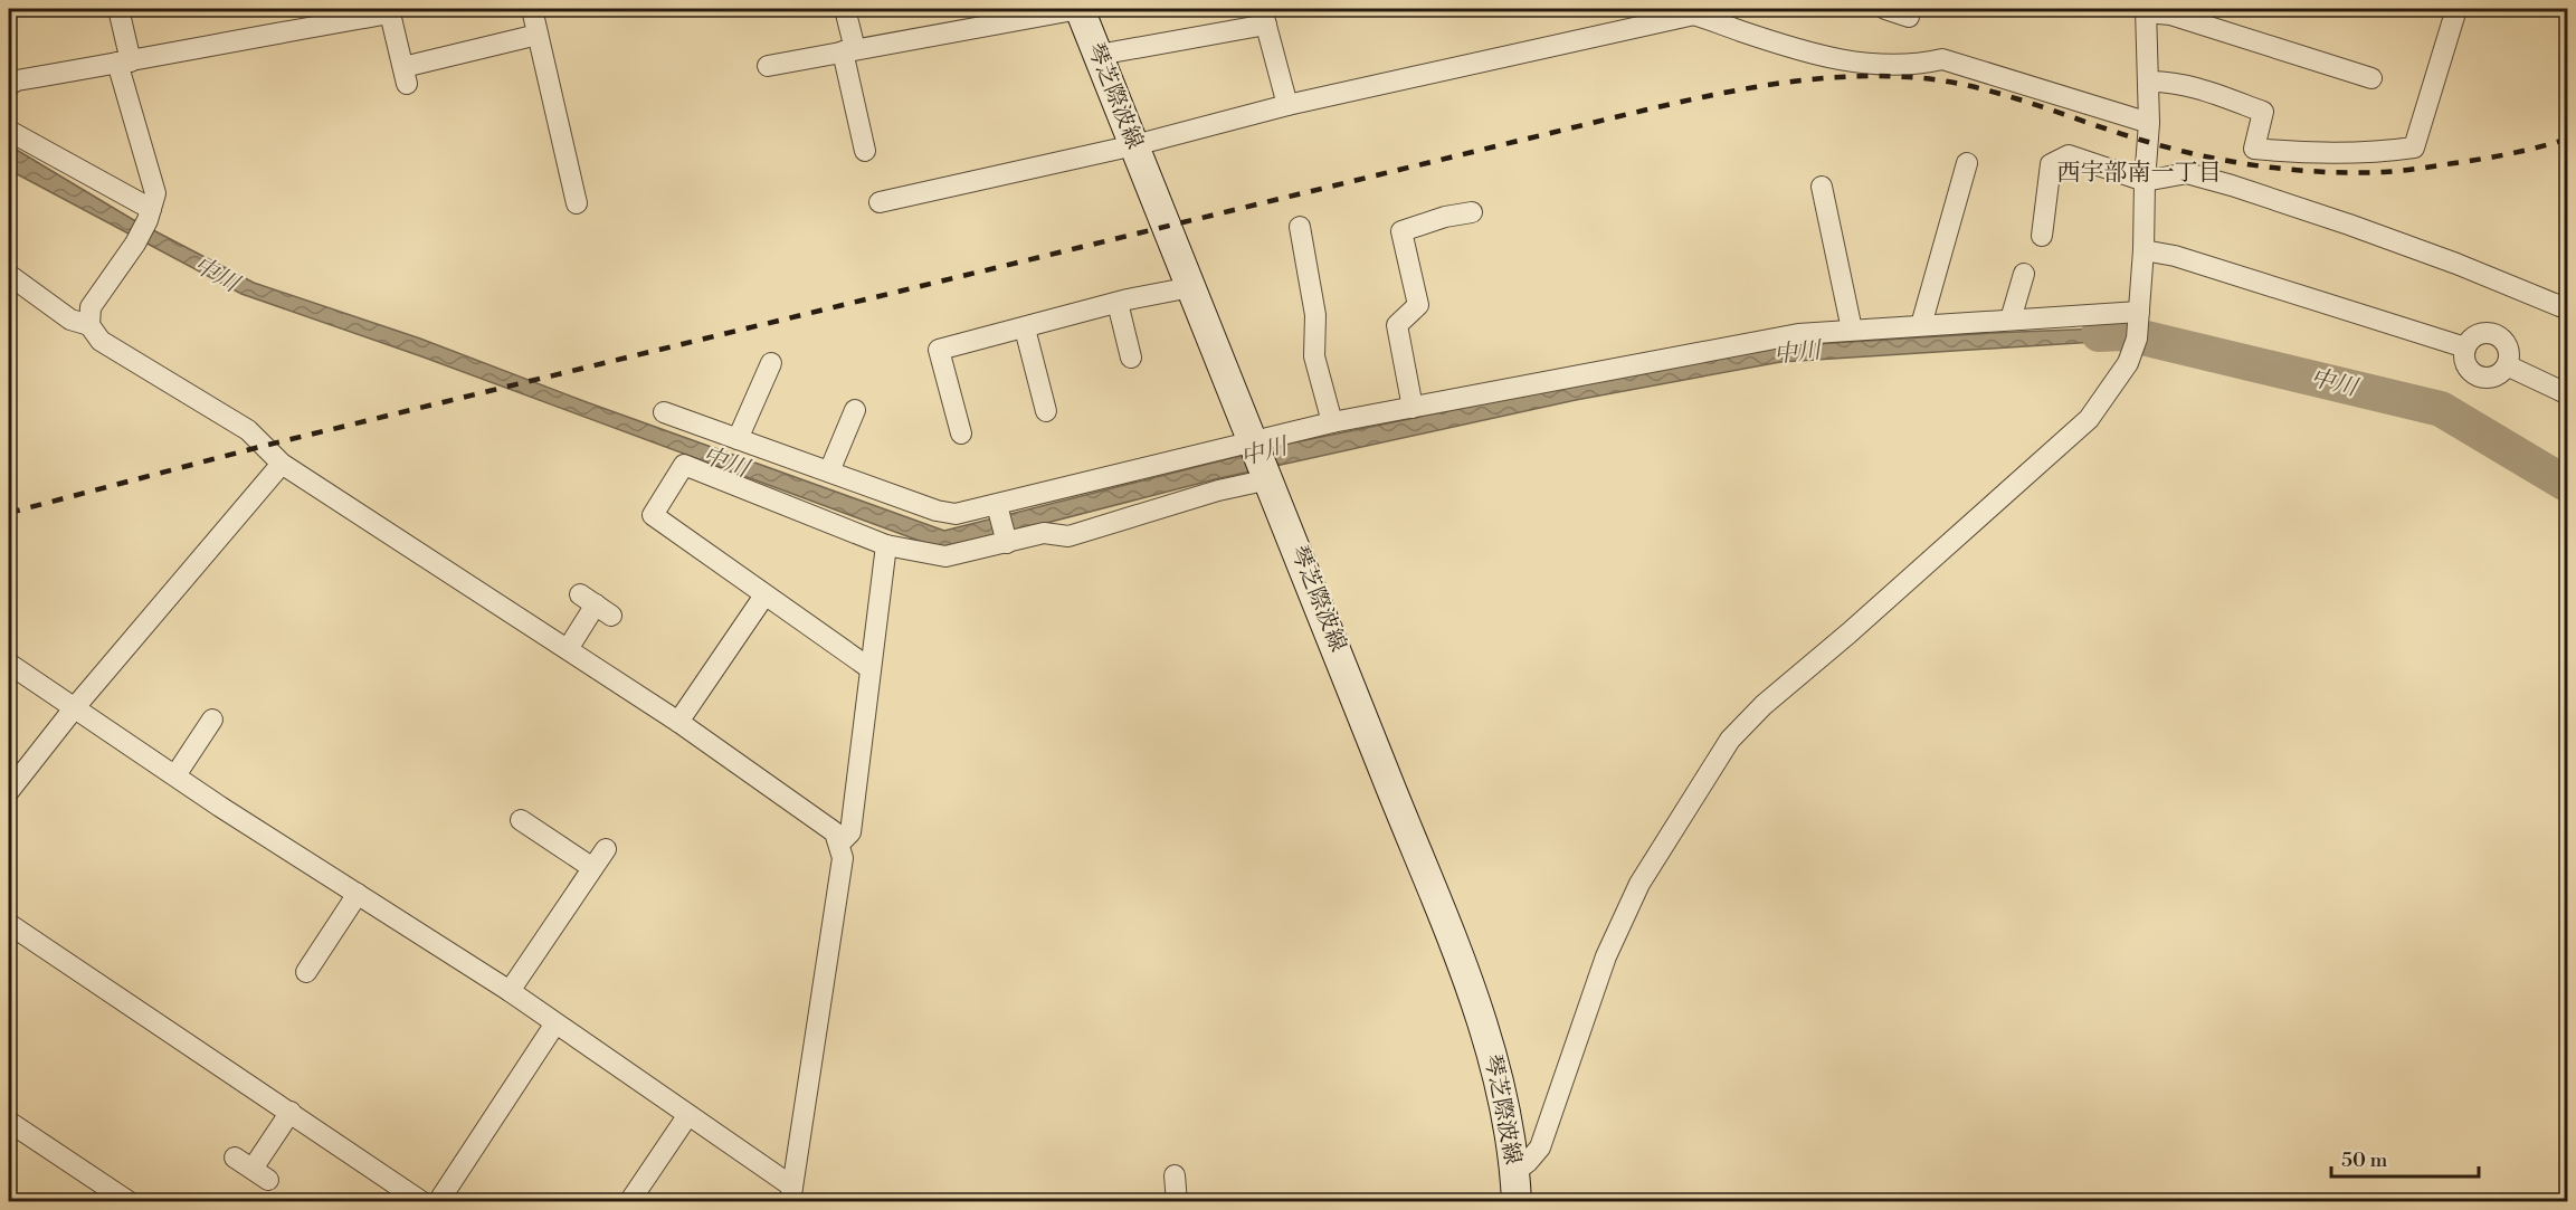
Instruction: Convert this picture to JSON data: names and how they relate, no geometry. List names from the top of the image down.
{
  "streets": {
    "main road": ["琴芝際波線"]
  },
  "districts": ["西宇部南一丁目"],
  "water": ["中川"],
  "scale_bar": "50 m"
}
